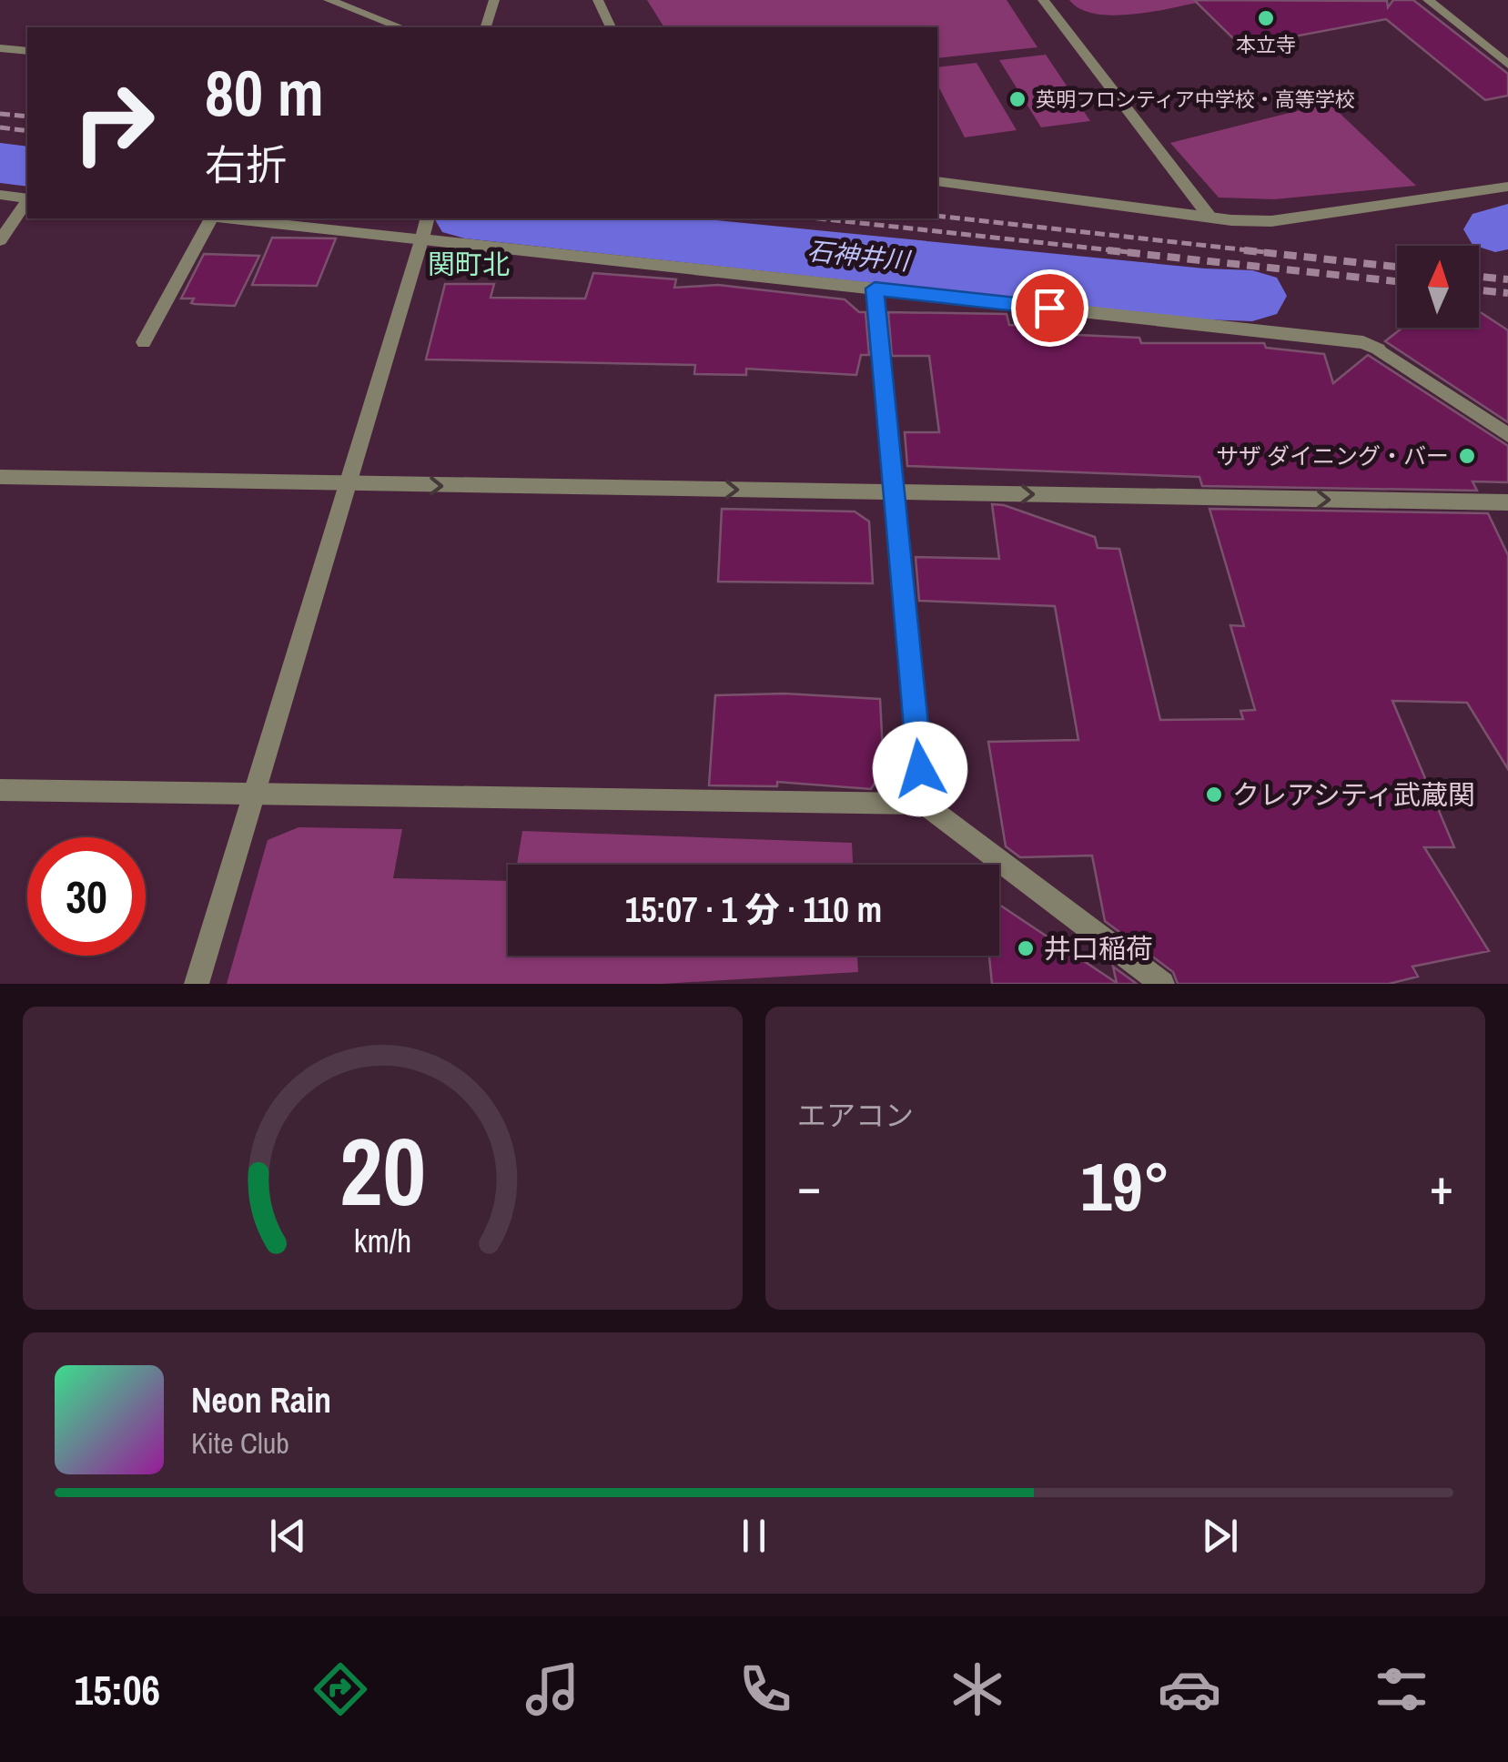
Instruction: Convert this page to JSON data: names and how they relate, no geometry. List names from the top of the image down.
{
  "districts": ["関町北"],
  "water": ["石神井川"],
  "places": [
    "本立寺",
    "英明フロンティア中学校・高等学校",
    "サザ ダイニング・バー",
    "クレアシティ武蔵関",
    "井口稲荷"
  ],
  "north": "top",
  "page": {
    "turn": ["80 m", "右折"],
    "limit": "30",
    "trip": "15:07 · 1 分 · 110 m",
    "tile": "エアコン",
    "heat": ["−", "19°", "+"],
    "song": ["Neon Rain", "Kite Club"],
    "tabs": "15:06",
    "gauge": ["20", "km/h"]
  }
}
